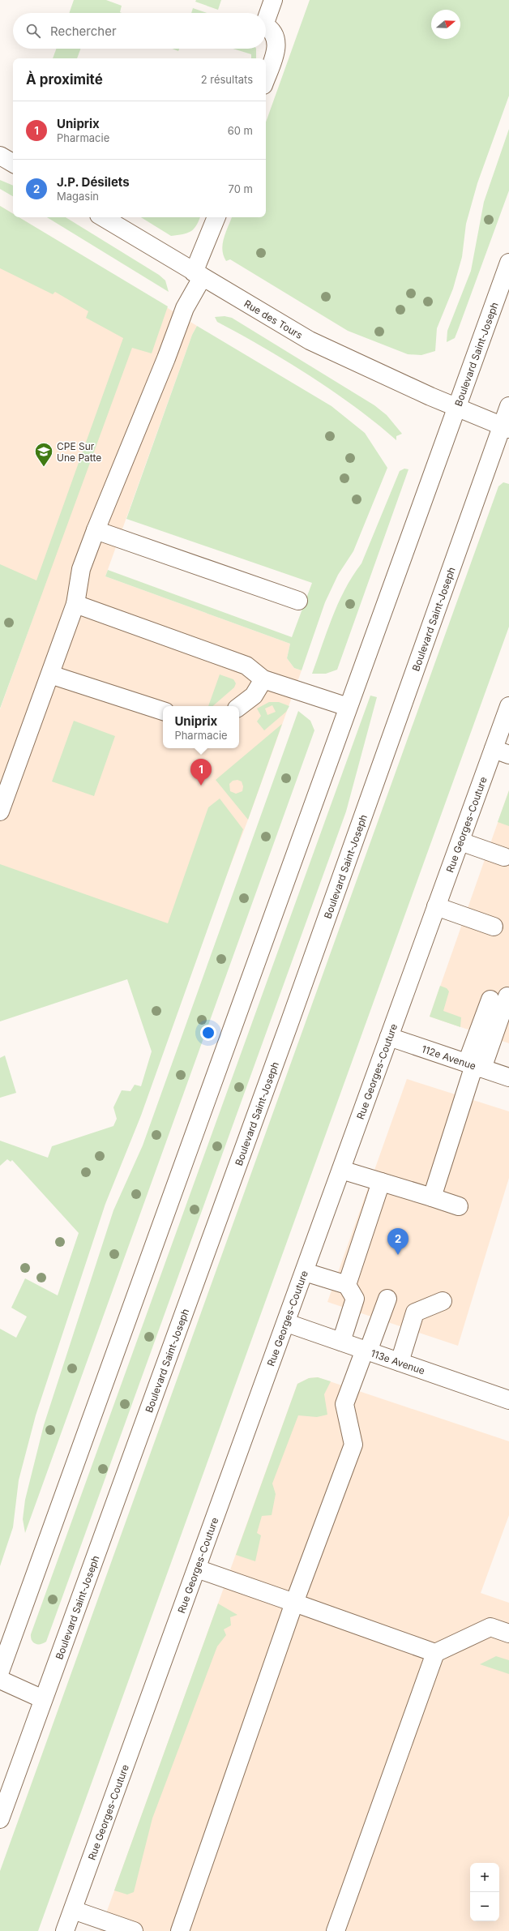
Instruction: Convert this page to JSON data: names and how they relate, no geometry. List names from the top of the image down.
{
  "streets": {
    "main road": [
      "Rue des Tours",
      "Boulevard Saint-Joseph",
      "Rue Georges-Couture",
      "112e Avenue",
      "113e Avenue"
    ]
  },
  "crossings": [
    ["Rue des Tours", "Boulevard Saint-Joseph"],
    ["Rue Georges-Couture", "112e Avenue"],
    ["Rue Georges-Couture", "113e Avenue"]
  ],
  "places": {
    "school or university": ["CPE Sur Une Patte"]
  },
  "north": "right",
  "page": {
    "search": "Rechercher",
    "heading": ["À proximité", "2 résultats"],
    "list": [
      {
        "mark": "1",
        "name": "Uniprix",
        "note": "Pharmacie",
        "value": "60 m"
      },
      {
        "mark": "2",
        "name": "J.P. Désilets",
        "note": "Magasin",
        "value": "70 m"
      }
    ],
    "popup": ["Uniprix", "Pharmacie"],
    "pins": ["1", "2"],
    "map_buttons": ["+", "−"]
  }
}
